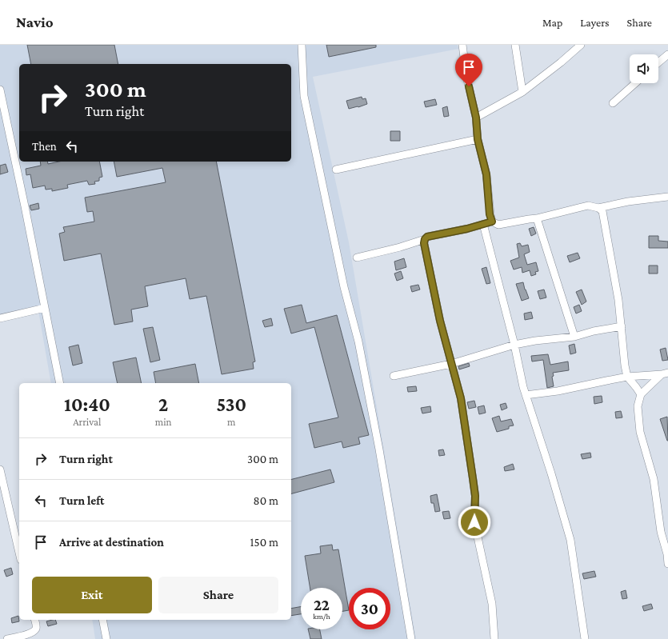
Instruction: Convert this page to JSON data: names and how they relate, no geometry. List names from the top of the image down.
{
  "page": {
    "header": "Navio",
    "nav": ["Map", "Layers", "Share"],
    "turn": ["300 m", "Turn right"],
    "then": "Then",
    "eta": [
      "10:40",
      "Arrival",
      "2",
      "min",
      "530",
      "m"
    ],
    "list": [
      {
        "name": "Turn right",
        "value": "300 m"
      },
      {
        "name": "Turn left",
        "value": "80 m"
      },
      {
        "name": "Arrive at destination",
        "value": "150 m"
      }
    ],
    "buttons": ["Exit", "Share"],
    "speed": "22 km/h",
    "limit": "30"
  }
}
